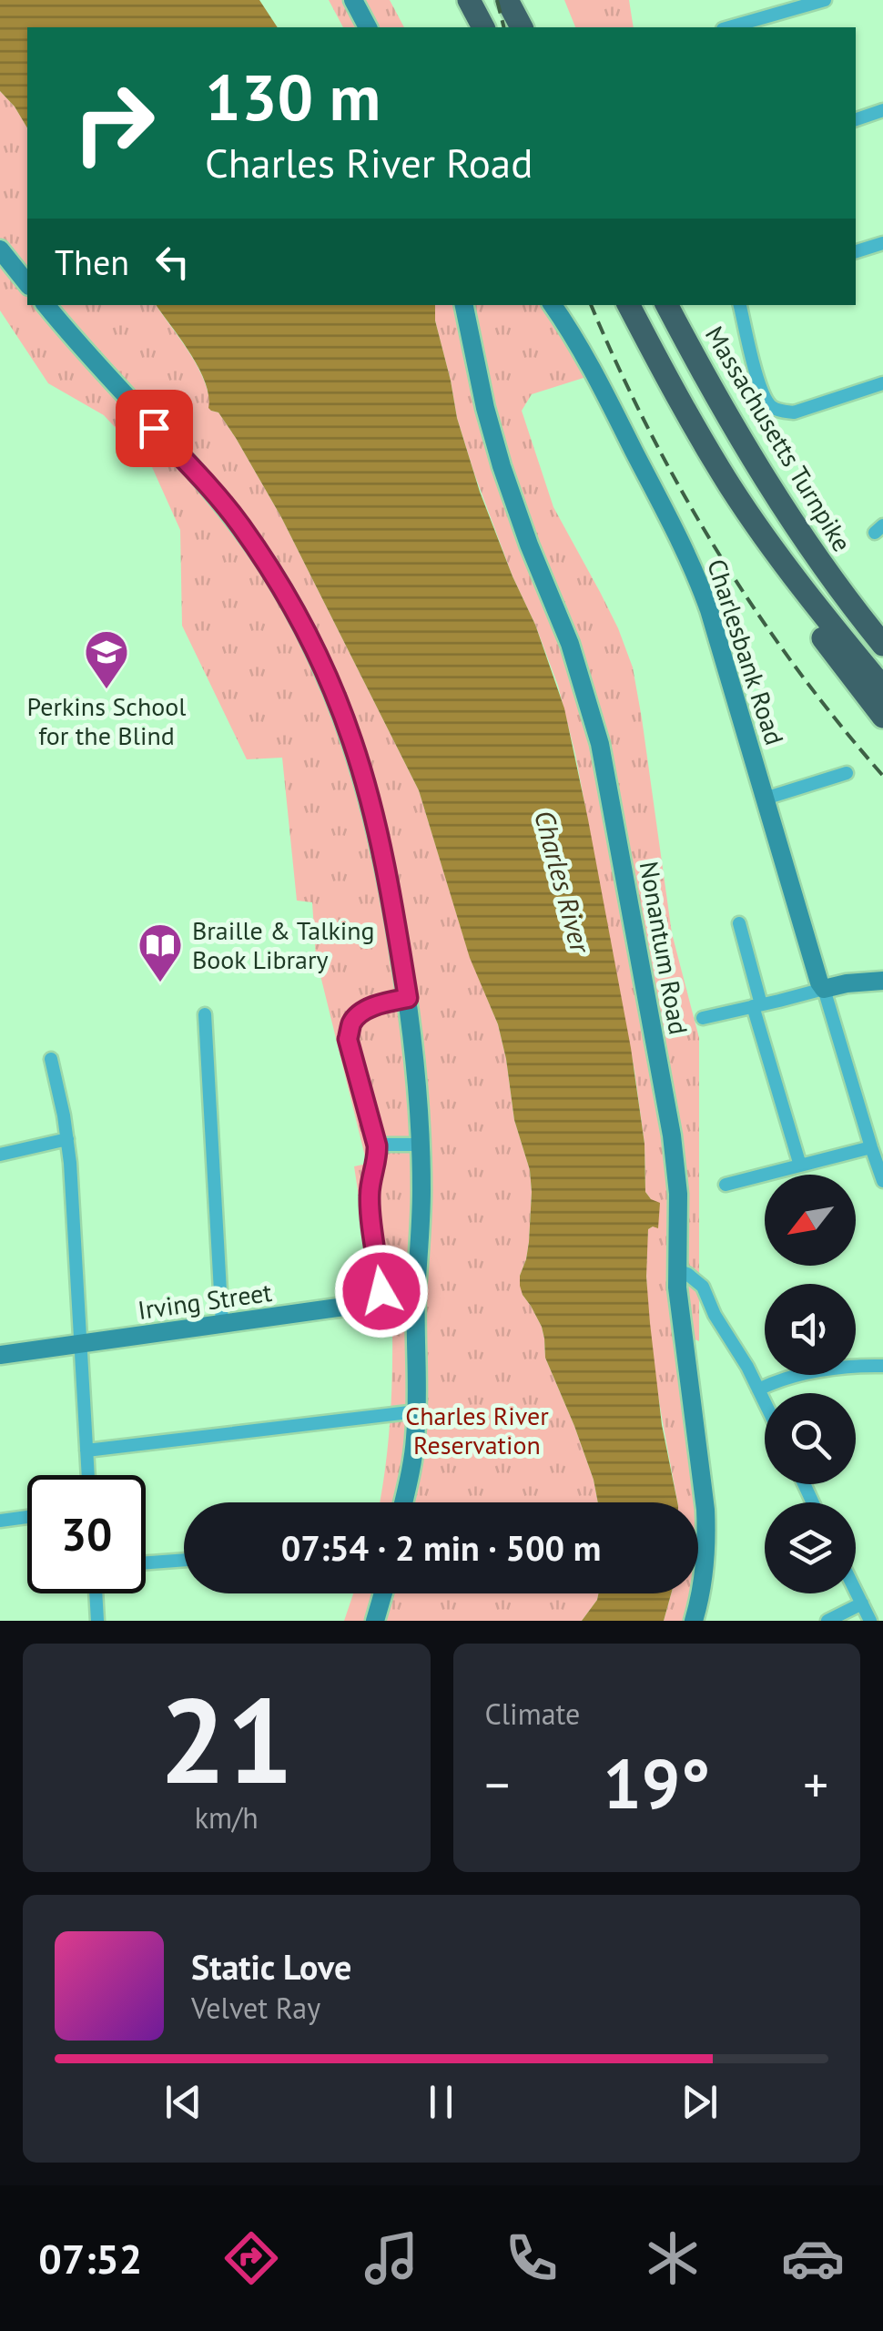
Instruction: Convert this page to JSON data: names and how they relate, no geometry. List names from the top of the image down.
{
  "streets": {
    "highway": ["Massachusetts Turnpike"],
    "street": ["Charlesbank Road", "Nonantum Road", "Irving Street"]
  },
  "water": ["Charles River"],
  "parks": ["Charles River Reservation"],
  "places": {
    "school or university": ["Perkins School for the Blind"],
    "library": ["Braille & Talking Book Library"]
  },
  "north": "bottom left",
  "page": {
    "turn": ["130 m", "Charles River Road"],
    "then": "Then",
    "limit": "30",
    "trip": "07:54 · 2 min · 500 m",
    "tile": [
      ["21", "km/h"],
      "Climate"
    ],
    "heat": ["−", "19°", "+"],
    "song": ["Static Love", "Velvet Ray"],
    "tabs": "07:52"
  }
}
